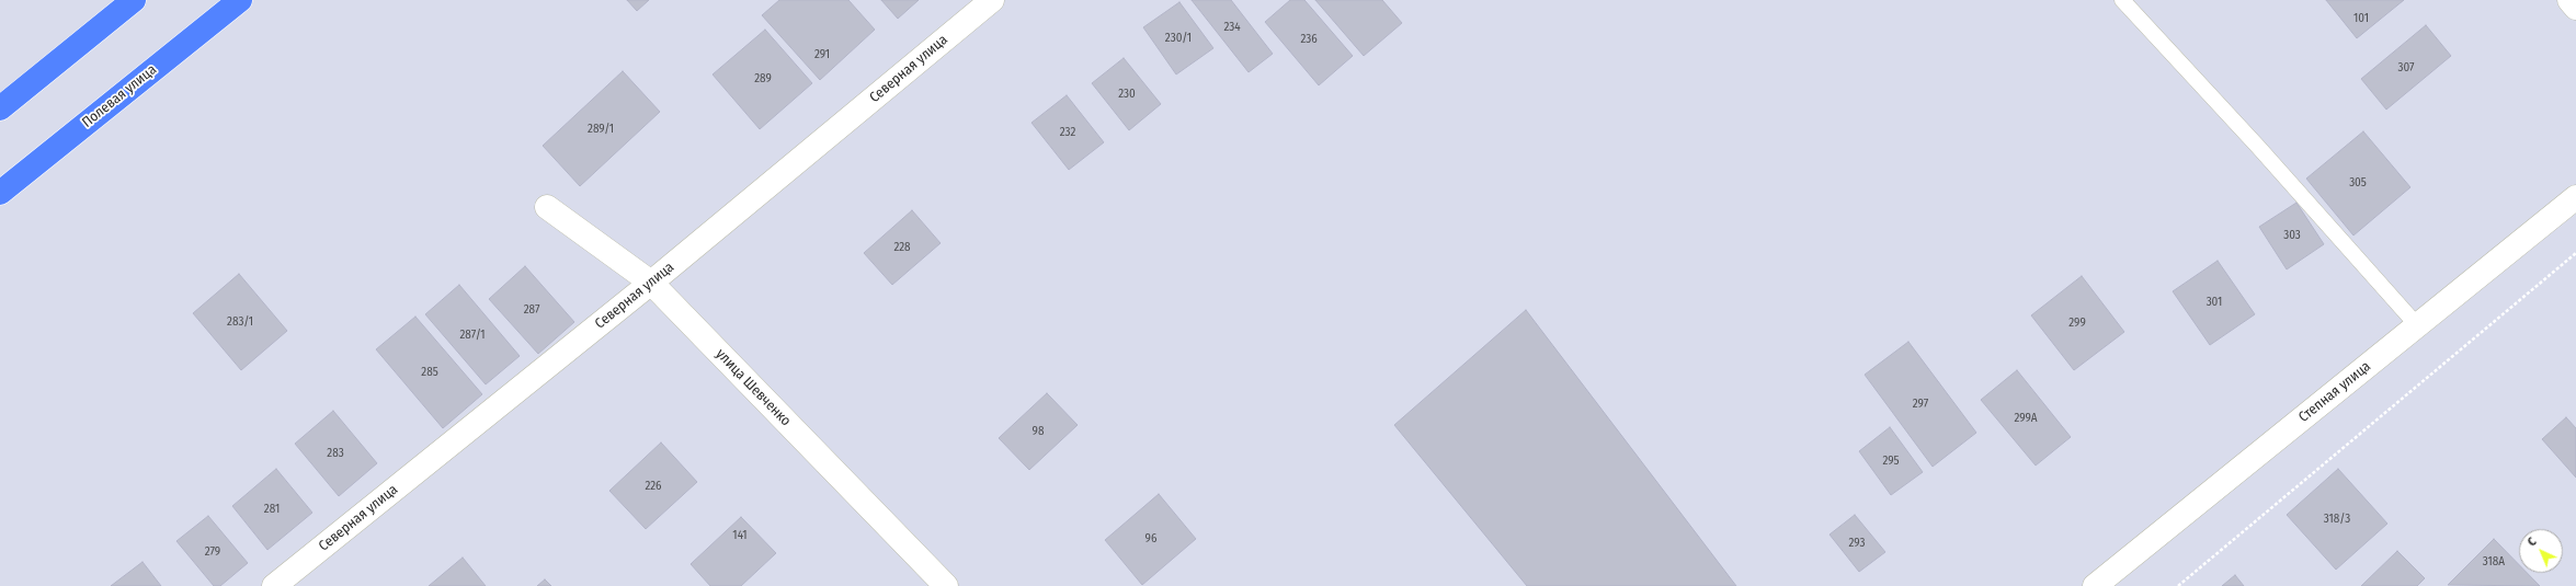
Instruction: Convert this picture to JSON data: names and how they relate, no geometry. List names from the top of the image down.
{
  "streets": {
    "highway": ["Полевая улица"],
    "street": ["Северная улица", "улица Шевченко", "Степная улица"]
  },
  "crossings": [
    ["Северная улица", "улица Шевченко"]
  ],
  "house_numbers": [
    "101",
    "234",
    "230/1",
    "236",
    "291",
    "307",
    "289",
    "230",
    "289/1",
    "232",
    "305",
    "303",
    "228",
    "301",
    "287",
    "283/1",
    "299",
    "287/1",
    "285",
    "297",
    "299А",
    "98",
    "283",
    "295",
    "226",
    "281",
    "318/3",
    "141",
    "96",
    "293",
    "279",
    "318А"
  ],
  "north": "top left"
}
